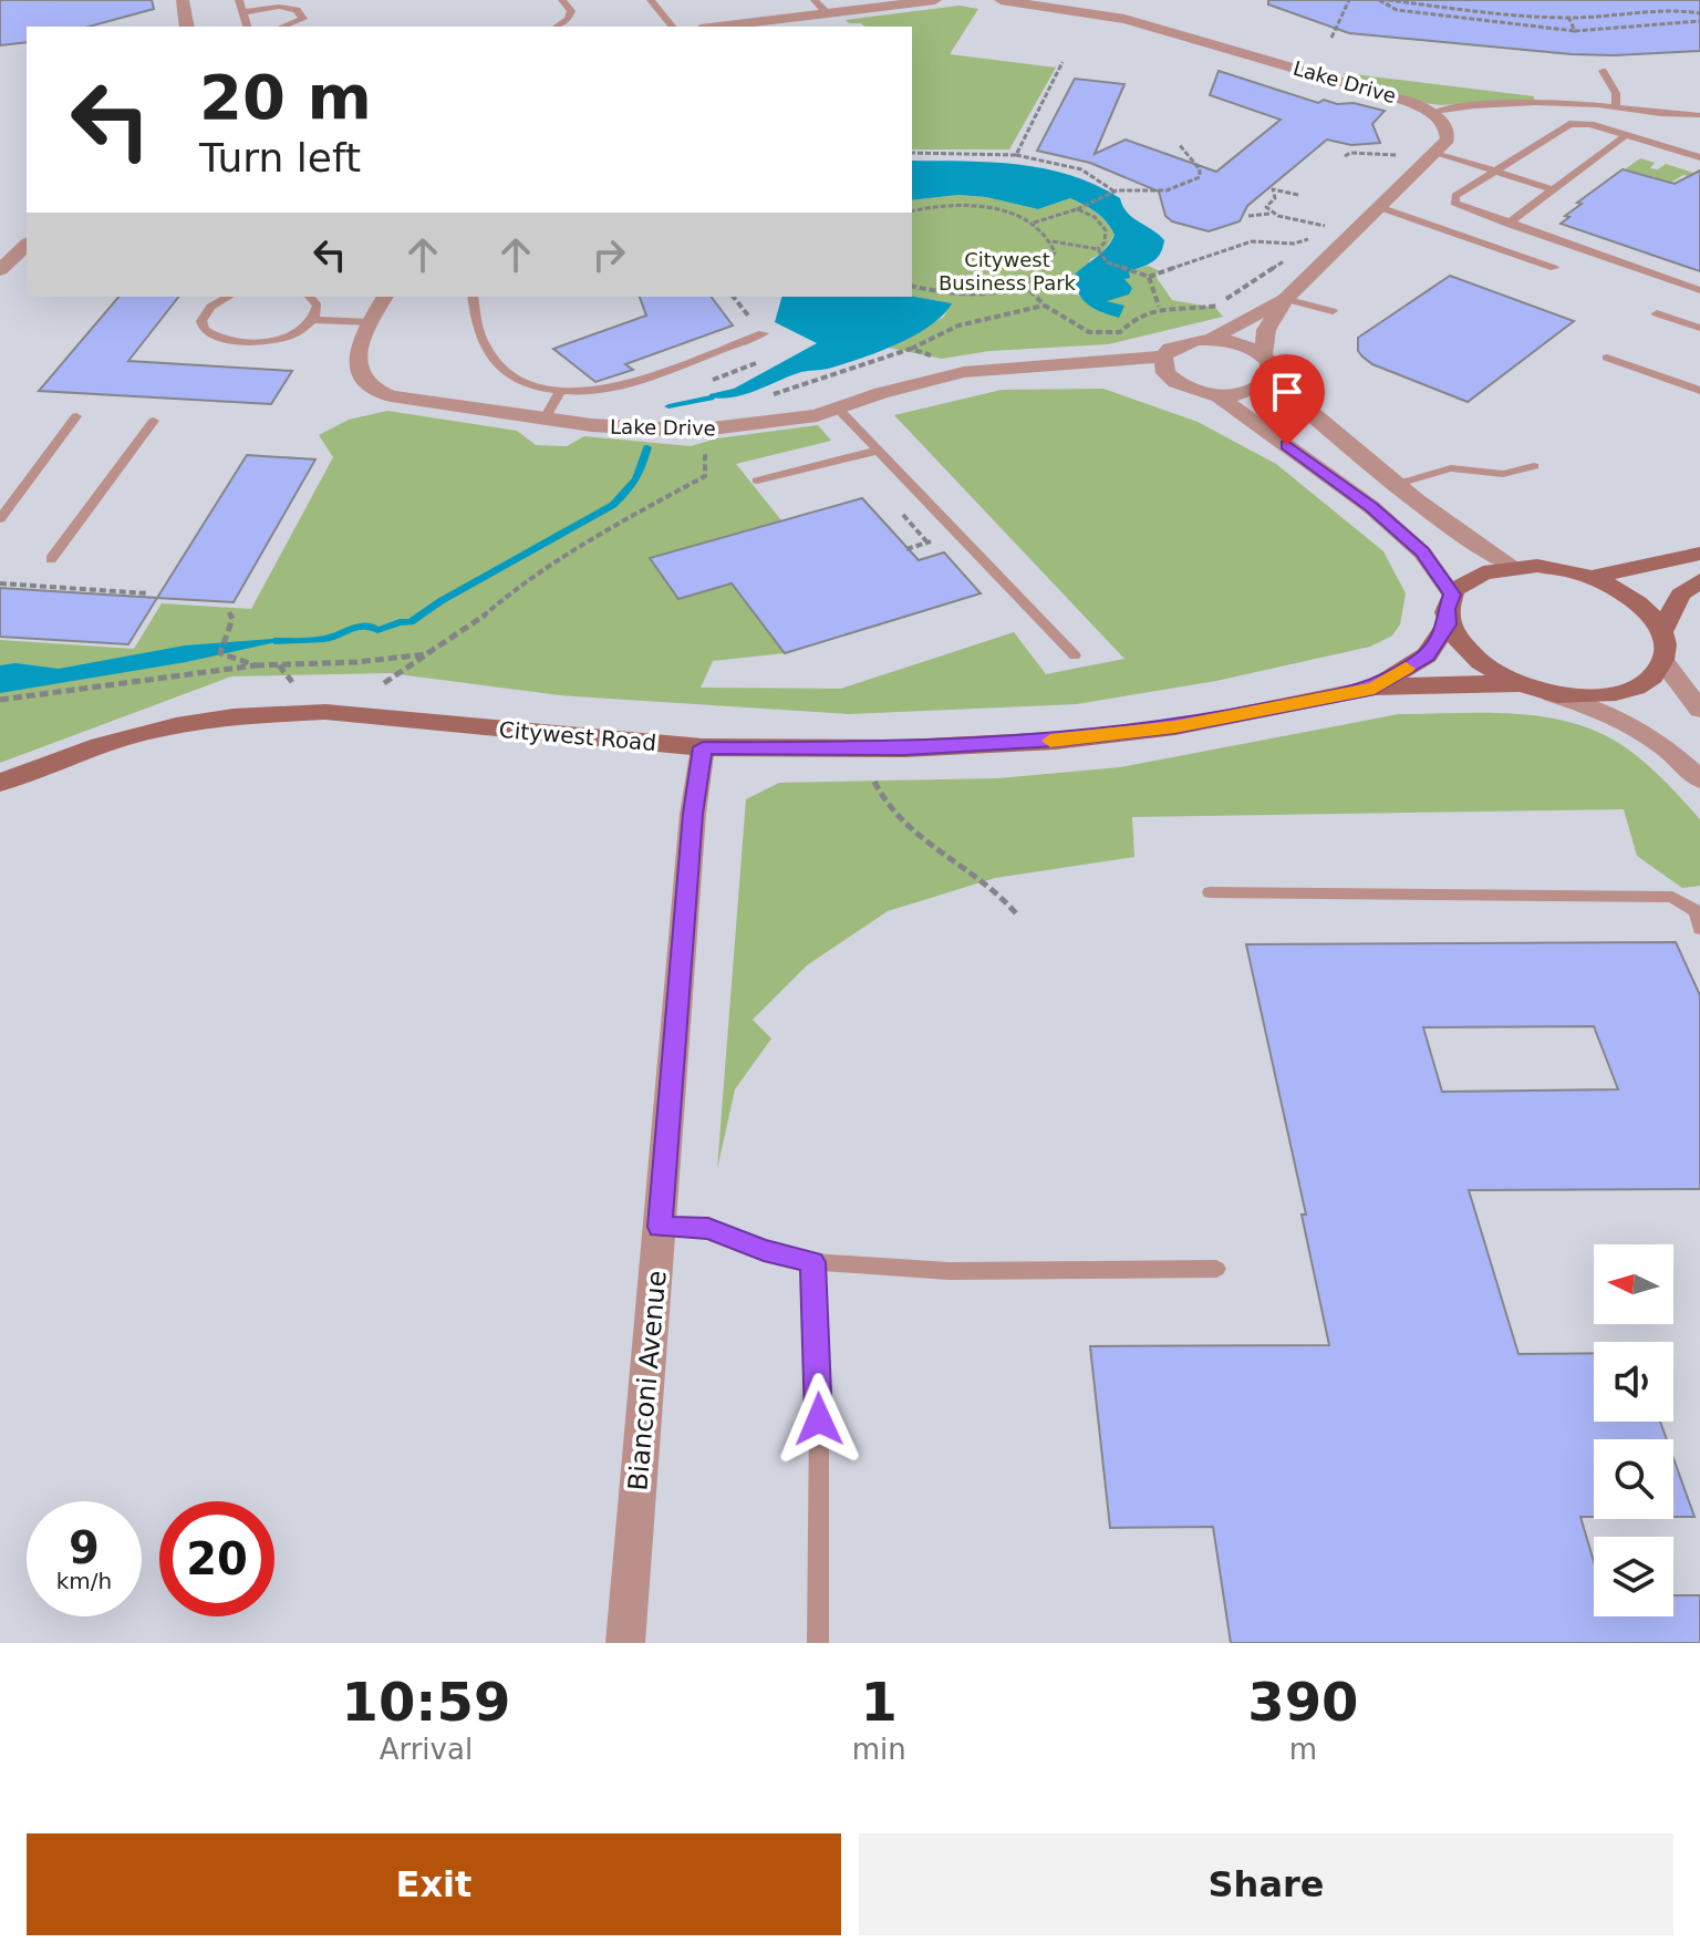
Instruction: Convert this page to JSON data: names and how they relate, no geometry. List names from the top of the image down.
{
  "streets": {
    "main road": ["Citywest Road"],
    "street": ["Lake Drive", "Bianconi Avenue"]
  },
  "crossings": [
    ["Citywest Road", "Bianconi Avenue"]
  ],
  "parks": ["Citywest Business Park"],
  "north": "left",
  "page": {
    "turn": ["20 m", "Turn left"],
    "speed": "9 km/h",
    "limit": "20",
    "eta": [
      "10:59",
      "Arrival",
      "1",
      "min",
      "390",
      "m"
    ],
    "buttons": ["Exit", "Share"]
  }
}
